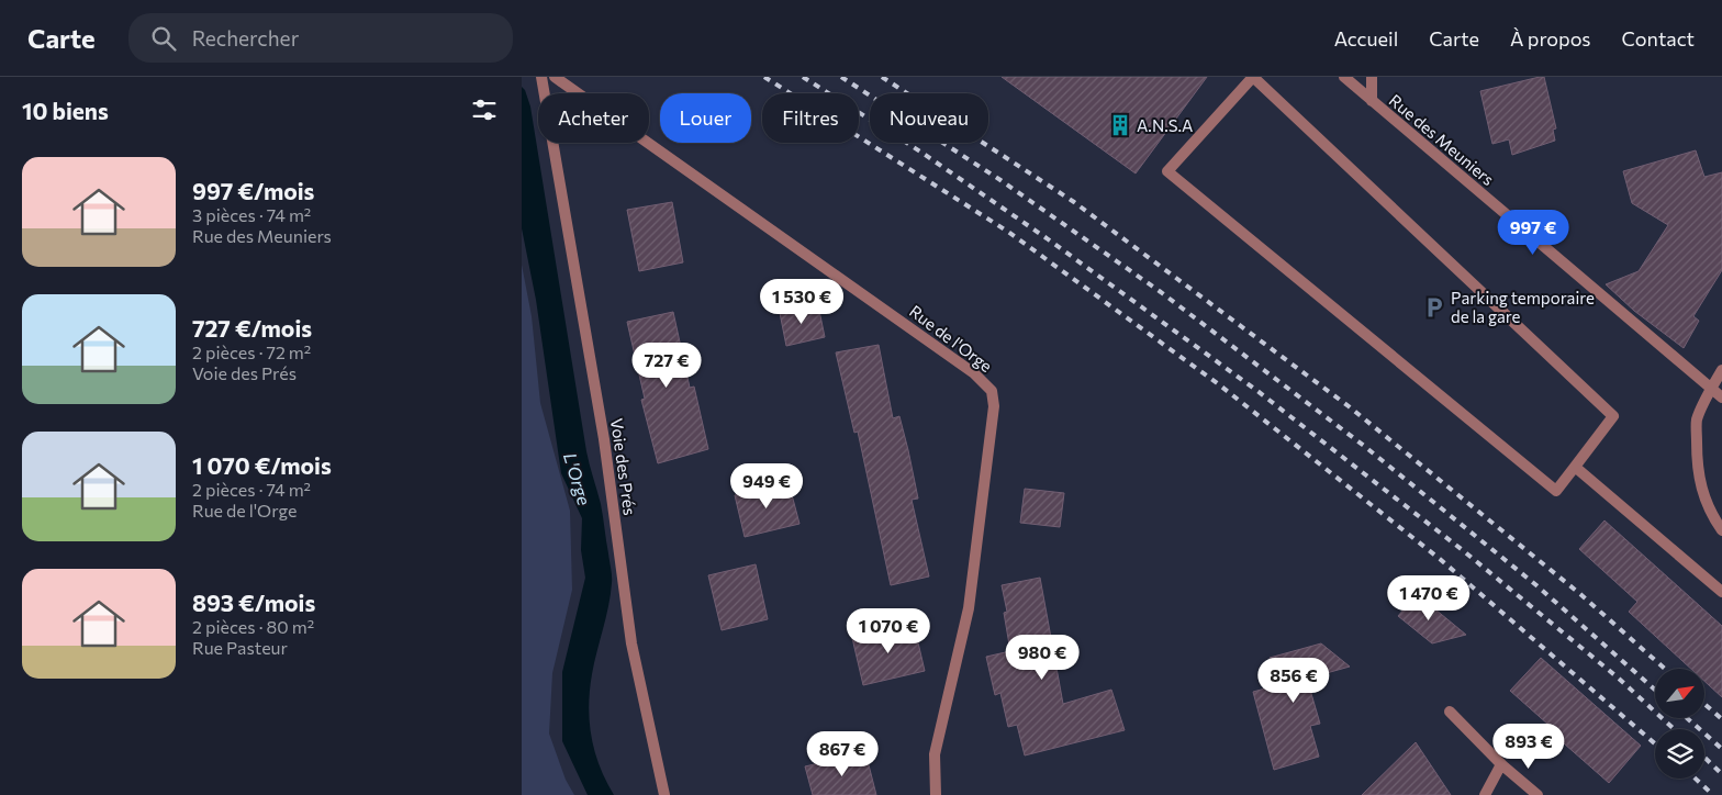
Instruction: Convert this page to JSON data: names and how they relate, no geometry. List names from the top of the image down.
{
  "streets": {
    "street": ["Rue des Meuniers", "Rue de l'Orge", "Voie des Prés"]
  },
  "water": ["L'Orge"],
  "places": {
    "building": ["A.N.S.A"],
    "parking": ["Parking temporaire de la gare"]
  },
  "north": "top right",
  "page": {
    "header": "Carte",
    "search": "Rechercher",
    "nav": [
      "Accueil",
      "Carte",
      "À propos",
      "Contact"
    ],
    "heading": "10 biens",
    "chip": [
      "Acheter",
      "Louer",
      "Filtres",
      "Nouveau"
    ],
    "list": [
      {
        "name": "997 €/mois",
        "note": "3 pièces · 74 m² · Rue des Meuniers"
      },
      {
        "name": "727 €/mois",
        "note": "2 pièces · 72 m² · Voie des Prés"
      },
      {
        "name": "1 070 €/mois",
        "note": "2 pièces · 74 m² · Rue de l'Orge"
      },
      {
        "name": "893 €/mois",
        "note": "2 pièces · 80 m² · Rue Pasteur"
      }
    ],
    "price": [
      "997 €",
      "1 530 €",
      "727 €",
      "949 €",
      "1 470 €",
      "1 070 €",
      "980 €",
      "856 €",
      "893 €",
      "867 €"
    ]
  }
}
